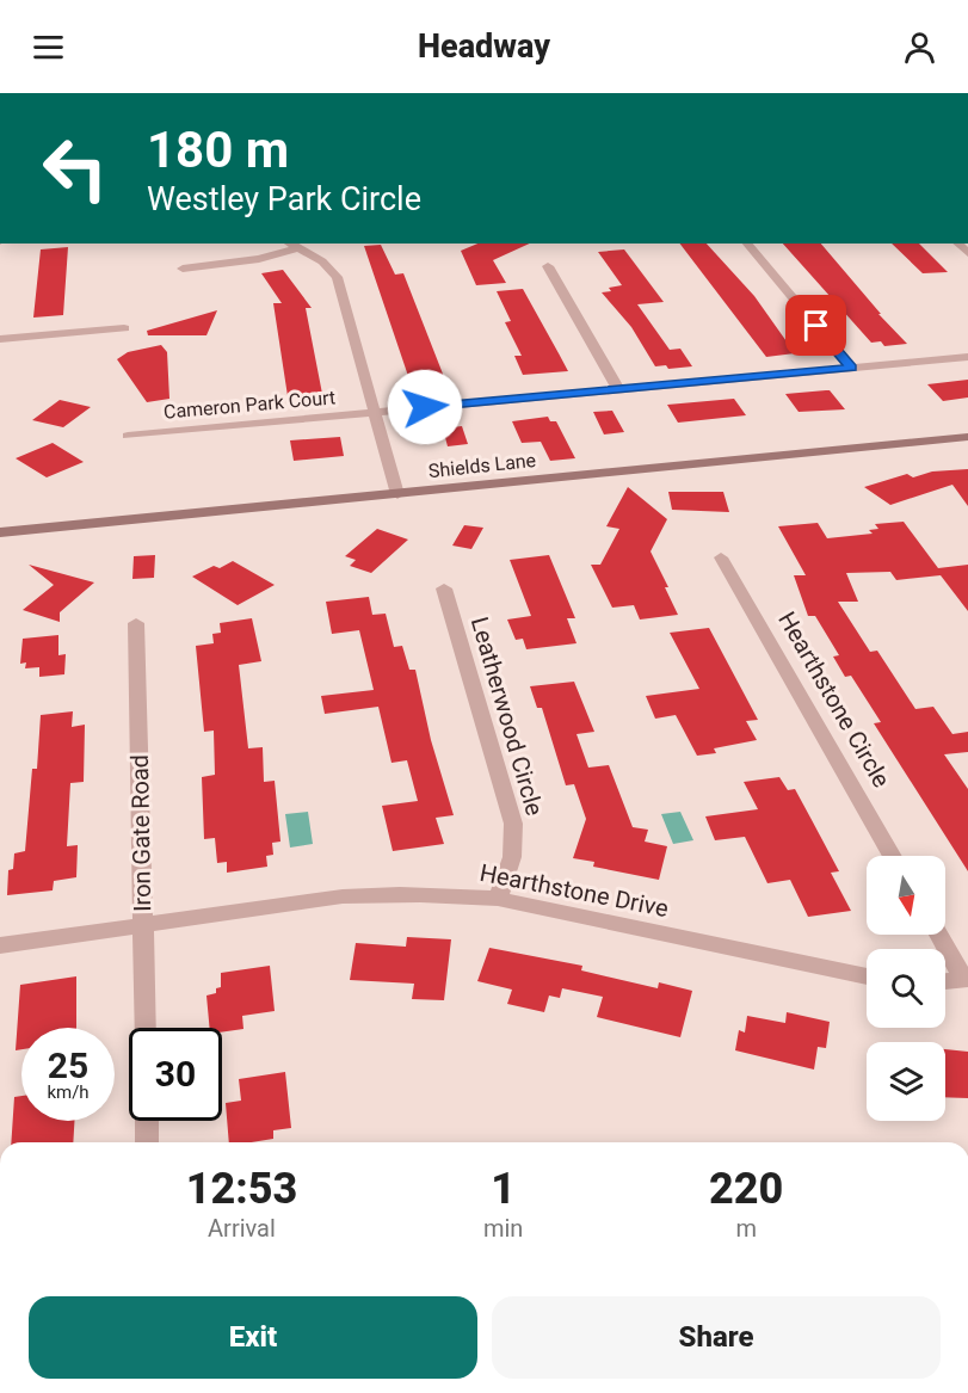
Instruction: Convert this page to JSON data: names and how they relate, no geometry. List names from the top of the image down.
{
  "streets": {
    "main road": ["Shields Lane"],
    "street": [
      "Cameron Park Court",
      "Hearthstone Circle",
      "Leatherwood Circle",
      "Iron Gate Road",
      "Hearthstone Drive"
    ]
  },
  "crossings": [
    ["Leatherwood Circle", "Hearthstone Drive"],
    ["Iron Gate Road", "Hearthstone Drive"]
  ],
  "north": "bottom",
  "page": {
    "header": "Headway",
    "turn": ["180 m", "Westley Park Circle"],
    "speed": "25 km/h",
    "limit": "30",
    "eta": [
      "12:53",
      "Arrival",
      "1",
      "min",
      "220",
      "m"
    ],
    "buttons": ["Exit", "Share"]
  }
}
